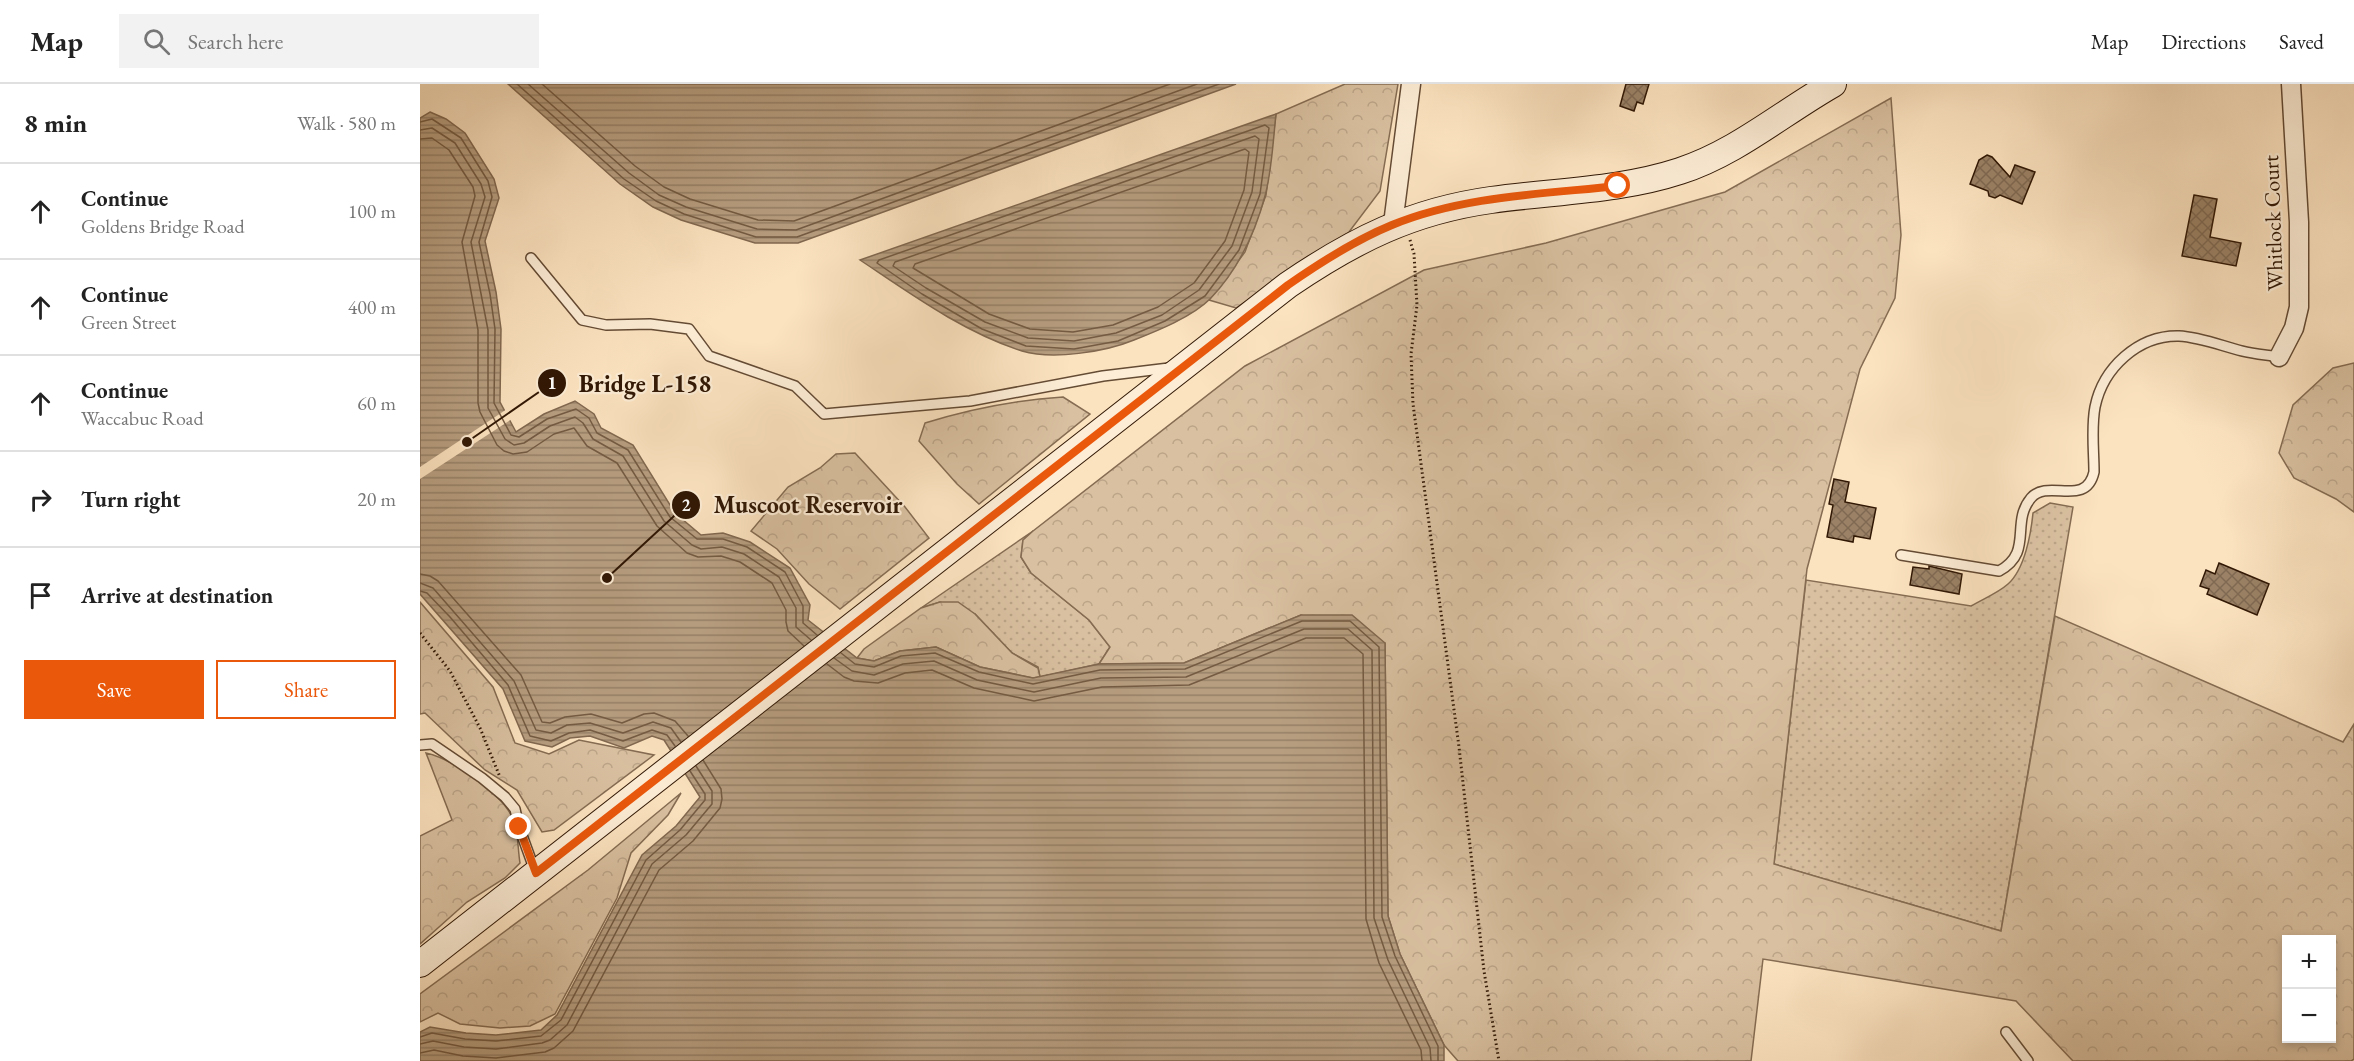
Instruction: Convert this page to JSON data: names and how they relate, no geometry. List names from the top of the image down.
{
  "streets": {
    "street": ["Whitlock Court"]
  },
  "places": ["Bridge L-158", "Muscoot Reservoir"],
  "page": {
    "header": "Map",
    "search": "Search here",
    "nav": ["Map", "Directions", "Saved"],
    "heading": ["8 min", "Walk · 580 m"],
    "list": [
      ["Continue", "Goldens Bridge Road", "100 m"],
      ["Continue", "Green Street", "400 m"],
      ["Continue", "Waccabuc Road", "60 m"],
      ["Turn right", "20 m"],
      "Arrive at destination"
    ],
    "buttons": ["Save", "Share"],
    "map_buttons": ["+", "−"]
  }
}
